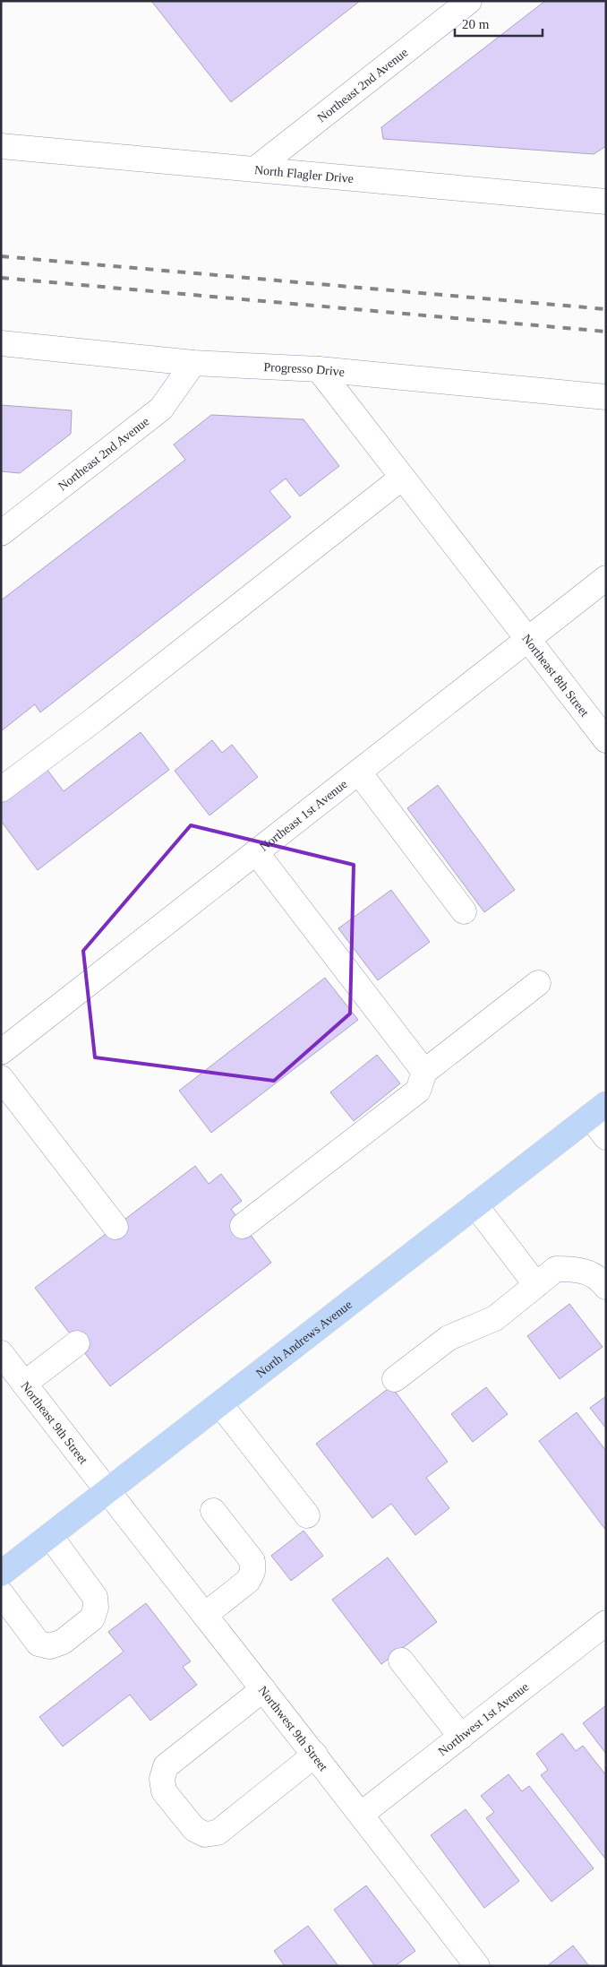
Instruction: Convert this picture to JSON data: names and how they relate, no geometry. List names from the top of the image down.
{
  "streets": {
    "main road": ["North Andrews Avenue"],
    "street": [
      "Northeast 2nd Avenue",
      "North Flagler Drive",
      "Progresso Drive",
      "Northeast 8th Street",
      "Northeast 1st Avenue",
      "Northeast 9th Street",
      "Northwest 1st Avenue",
      "Northwest 9th Street"
    ]
  },
  "crossings": [
    ["Northeast 2nd Avenue", "North Flagler Drive"],
    ["Northeast 2nd Avenue", "Progresso Drive"],
    ["Northeast 8th Street", "Northeast 1st Avenue"],
    ["North Andrews Avenue", "Northeast 9th Street"],
    ["North Andrews Avenue", "Northwest 9th Street"],
    ["Northeast 9th Street", "Northwest 9th Street"],
    ["Northwest 1st Avenue", "Northwest 9th Street"]
  ],
  "scale_bar": "20 m"
}
